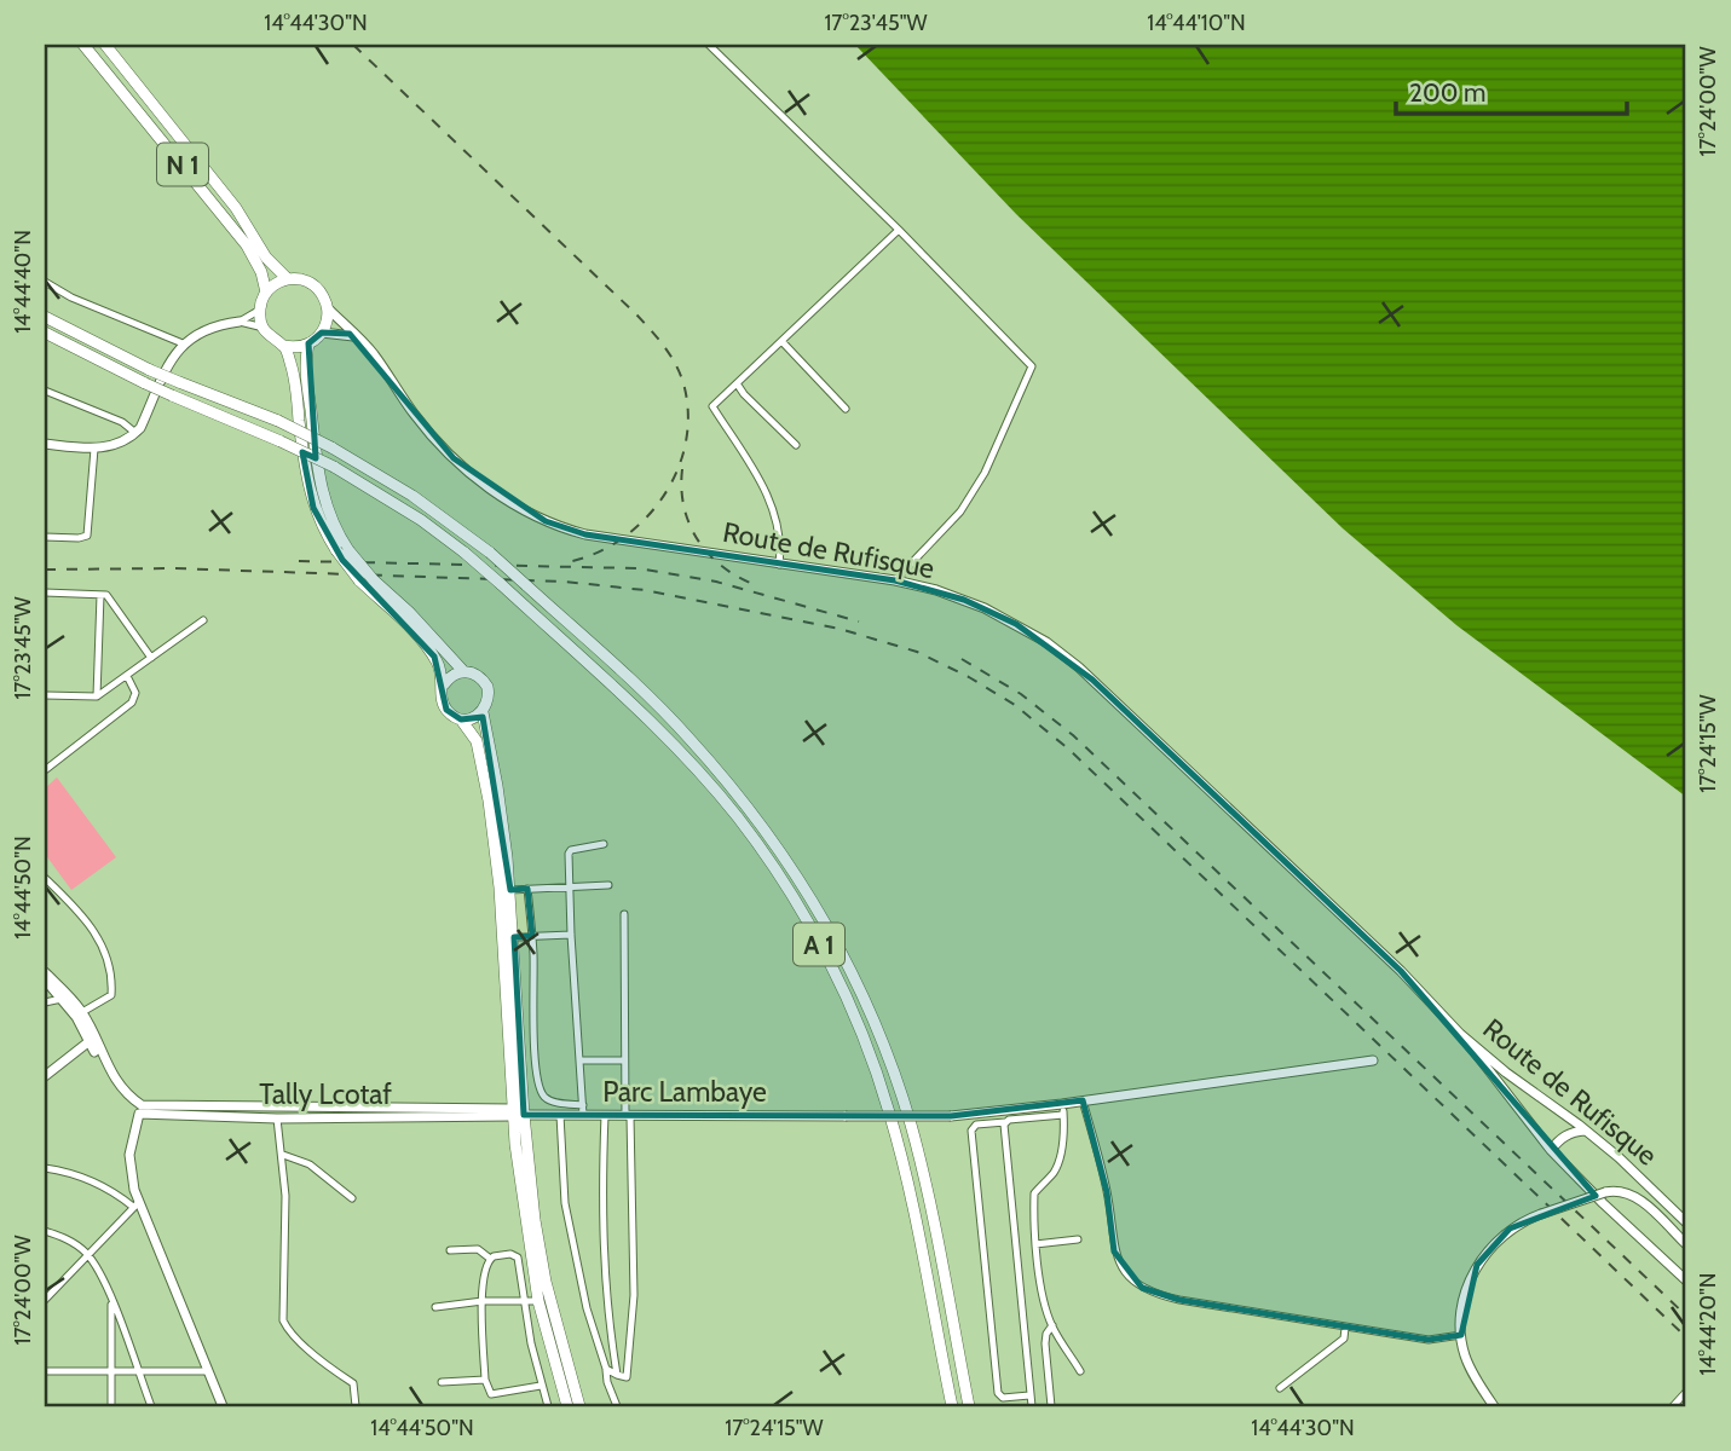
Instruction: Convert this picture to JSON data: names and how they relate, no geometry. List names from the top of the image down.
{
  "streets": {
    "highway": ["N 1", "A 1"],
    "street": ["Route de Rufisque", "Parc Lambaye", "Tally Lcotaf"]
  },
  "crossings": [
    ["N 1", "Route de Rufisque"],
    ["Parc Lambaye", "Tally Lcotaf"]
  ],
  "scale_bar": "200 m",
  "coordinates": [
    "14°44'30\"N",
    "17°23'45\"W",
    "14°44'10\"N",
    "17°24'00\"W",
    "14°44'40\"N",
    "17°24'15\"W",
    "14°44'50\"N",
    "14°44'20\"N"
  ]
}
